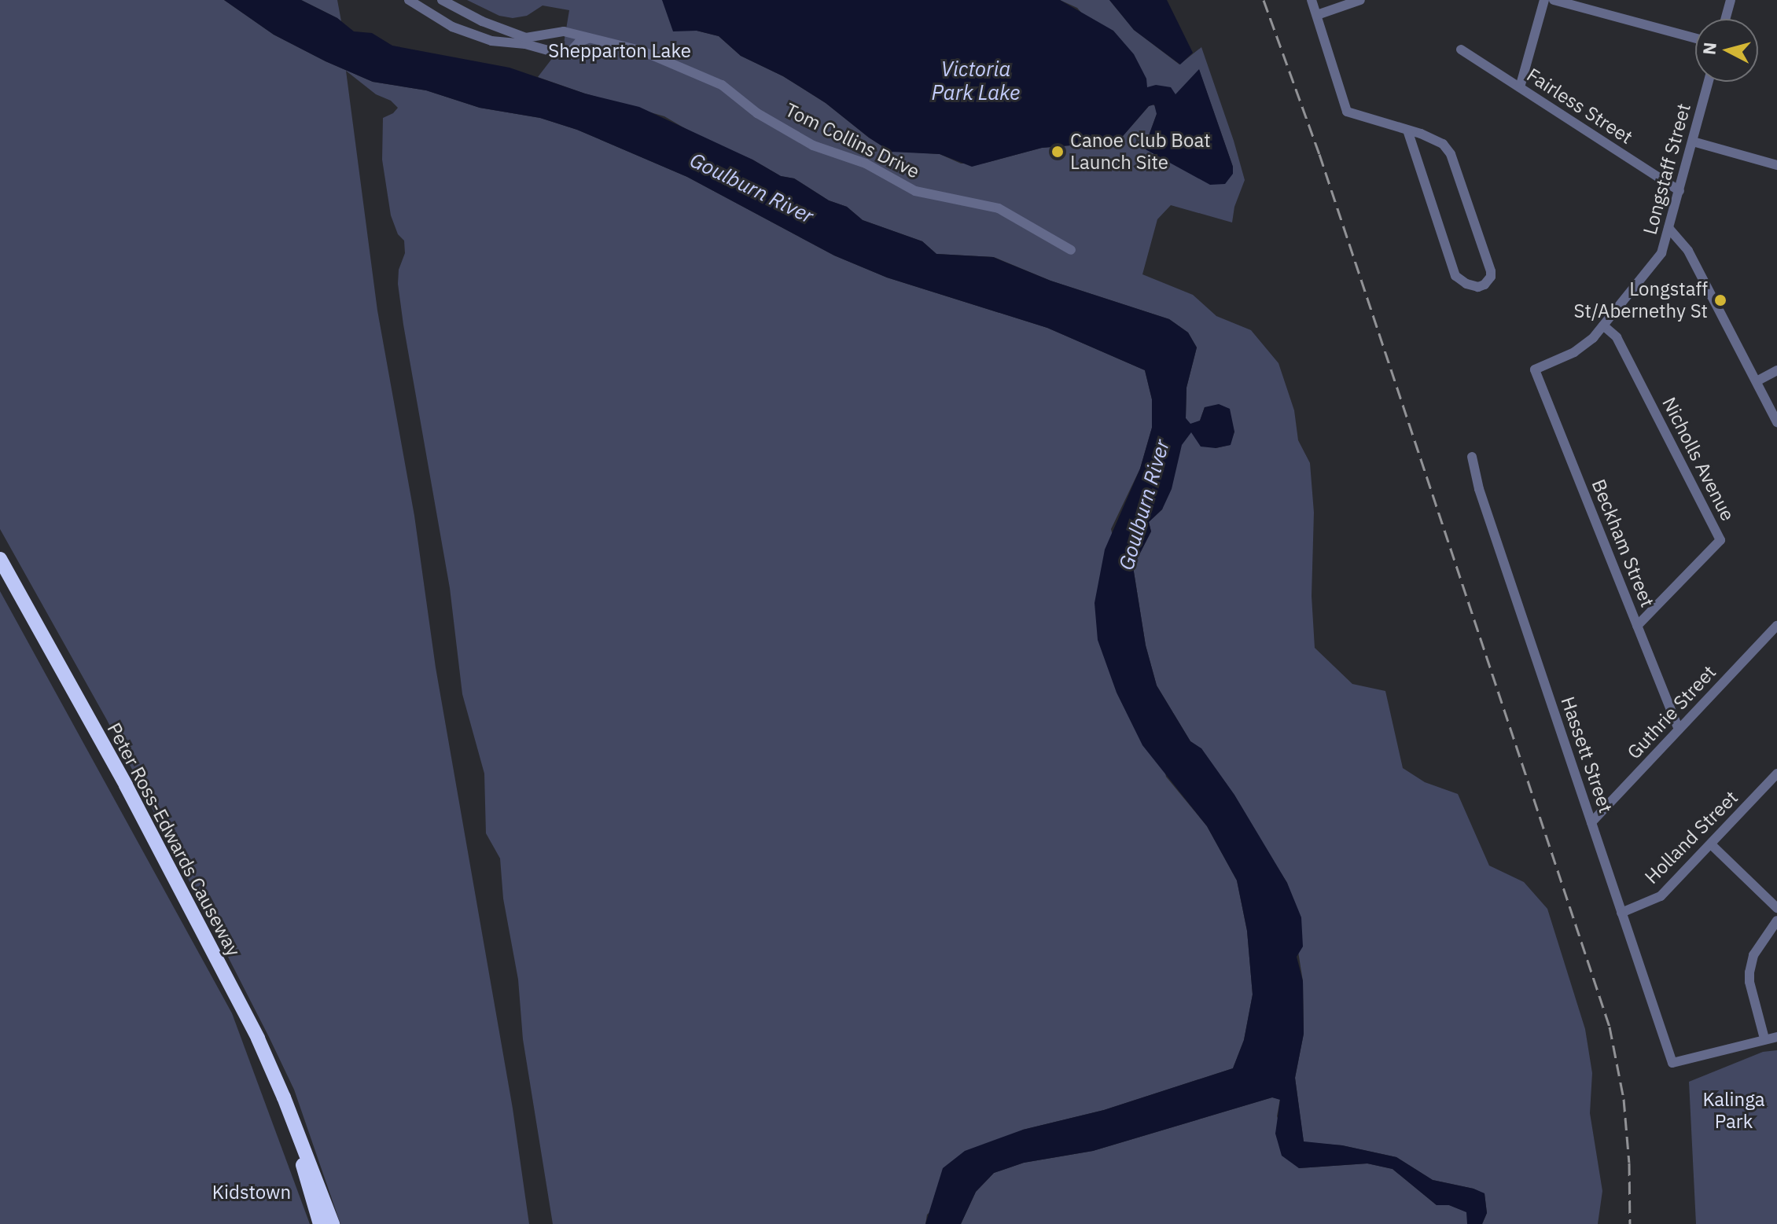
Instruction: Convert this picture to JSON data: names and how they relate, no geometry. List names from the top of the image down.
{
  "streets": {
    "highway": ["Peter Ross-Edwards Causeway"],
    "street": [
      "Fairless Street",
      "Tom Collins Drive",
      "Longstaff Street",
      "Nicholls Avenue",
      "Beckham Street",
      "Guthrie Street",
      "Hassett Street",
      "Holland Street"
    ]
  },
  "crossings": [
    ["Fairless Street", "Longstaff Street"],
    ["Longstaff Street", "Nicholls Avenue"],
    ["Longstaff Street", "Beckham Street"],
    ["Nicholls Avenue", "Beckham Street"],
    ["Beckham Street", "Guthrie Street"],
    ["Guthrie Street", "Hassett Street"],
    ["Hassett Street", "Holland Street"]
  ],
  "water": ["Victoria Park Lake", "Goulburn River"],
  "parks": ["Shepparton Lake", "Kalinga Park", "Kidstown"],
  "places": ["Canoe Club Boat Launch Site", "Longstaff St/Abernethy St"],
  "north": "left"
}
